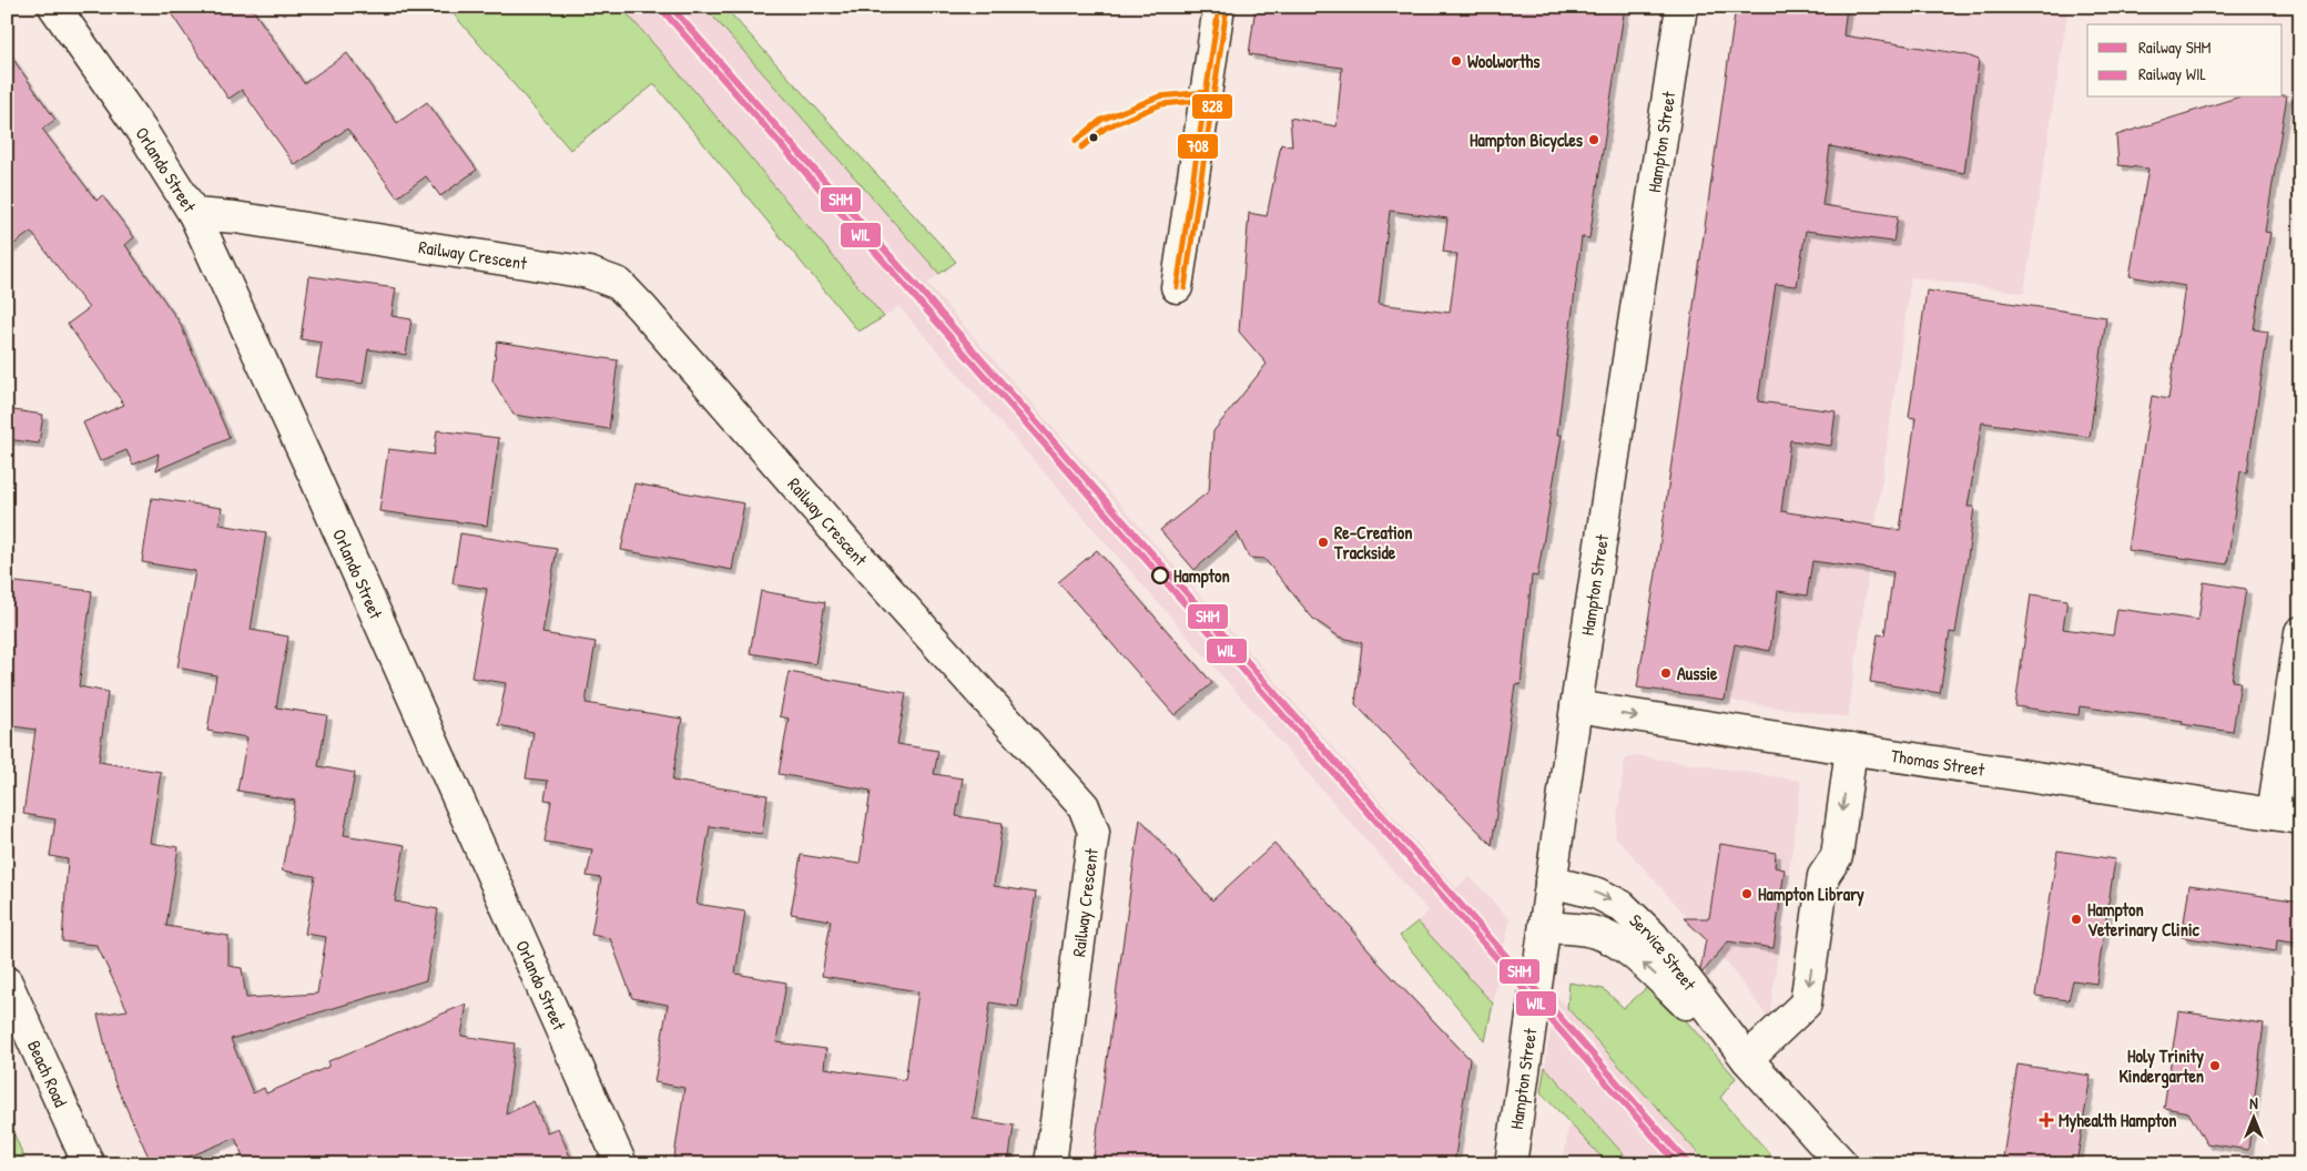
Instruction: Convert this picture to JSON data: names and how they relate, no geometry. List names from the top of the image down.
{
  "streets": {
    "street": [
      "Hampton Street",
      "Orlando Street",
      "Railway Crescent",
      "Thomas Street",
      "Service Street",
      "Beach Road"
    ]
  },
  "crossings": [
    ["Hampton Street", "Thomas Street"],
    ["Hampton Street", "Service Street"],
    ["Orlando Street", "Railway Crescent"]
  ],
  "one_way": ["Thomas Street"],
  "places": {
    "other": [
      "Woolworths",
      "Hampton Bicycles",
      "Re-Creation Trackside",
      "Hampton",
      "Aussie",
      "Hampton Library",
      "Hampton Veterinary Clinic",
      "Holy Trinity Kindergarten"
    ],
    "health": ["Myhealth Hampton"]
  },
  "lines": [
    "rail line SHM",
    "transit line 708",
    "transit line 828",
    "rail line WIL"
  ],
  "legend": ["Railway SHM", "Railway WIL"],
  "north": "top"
}
